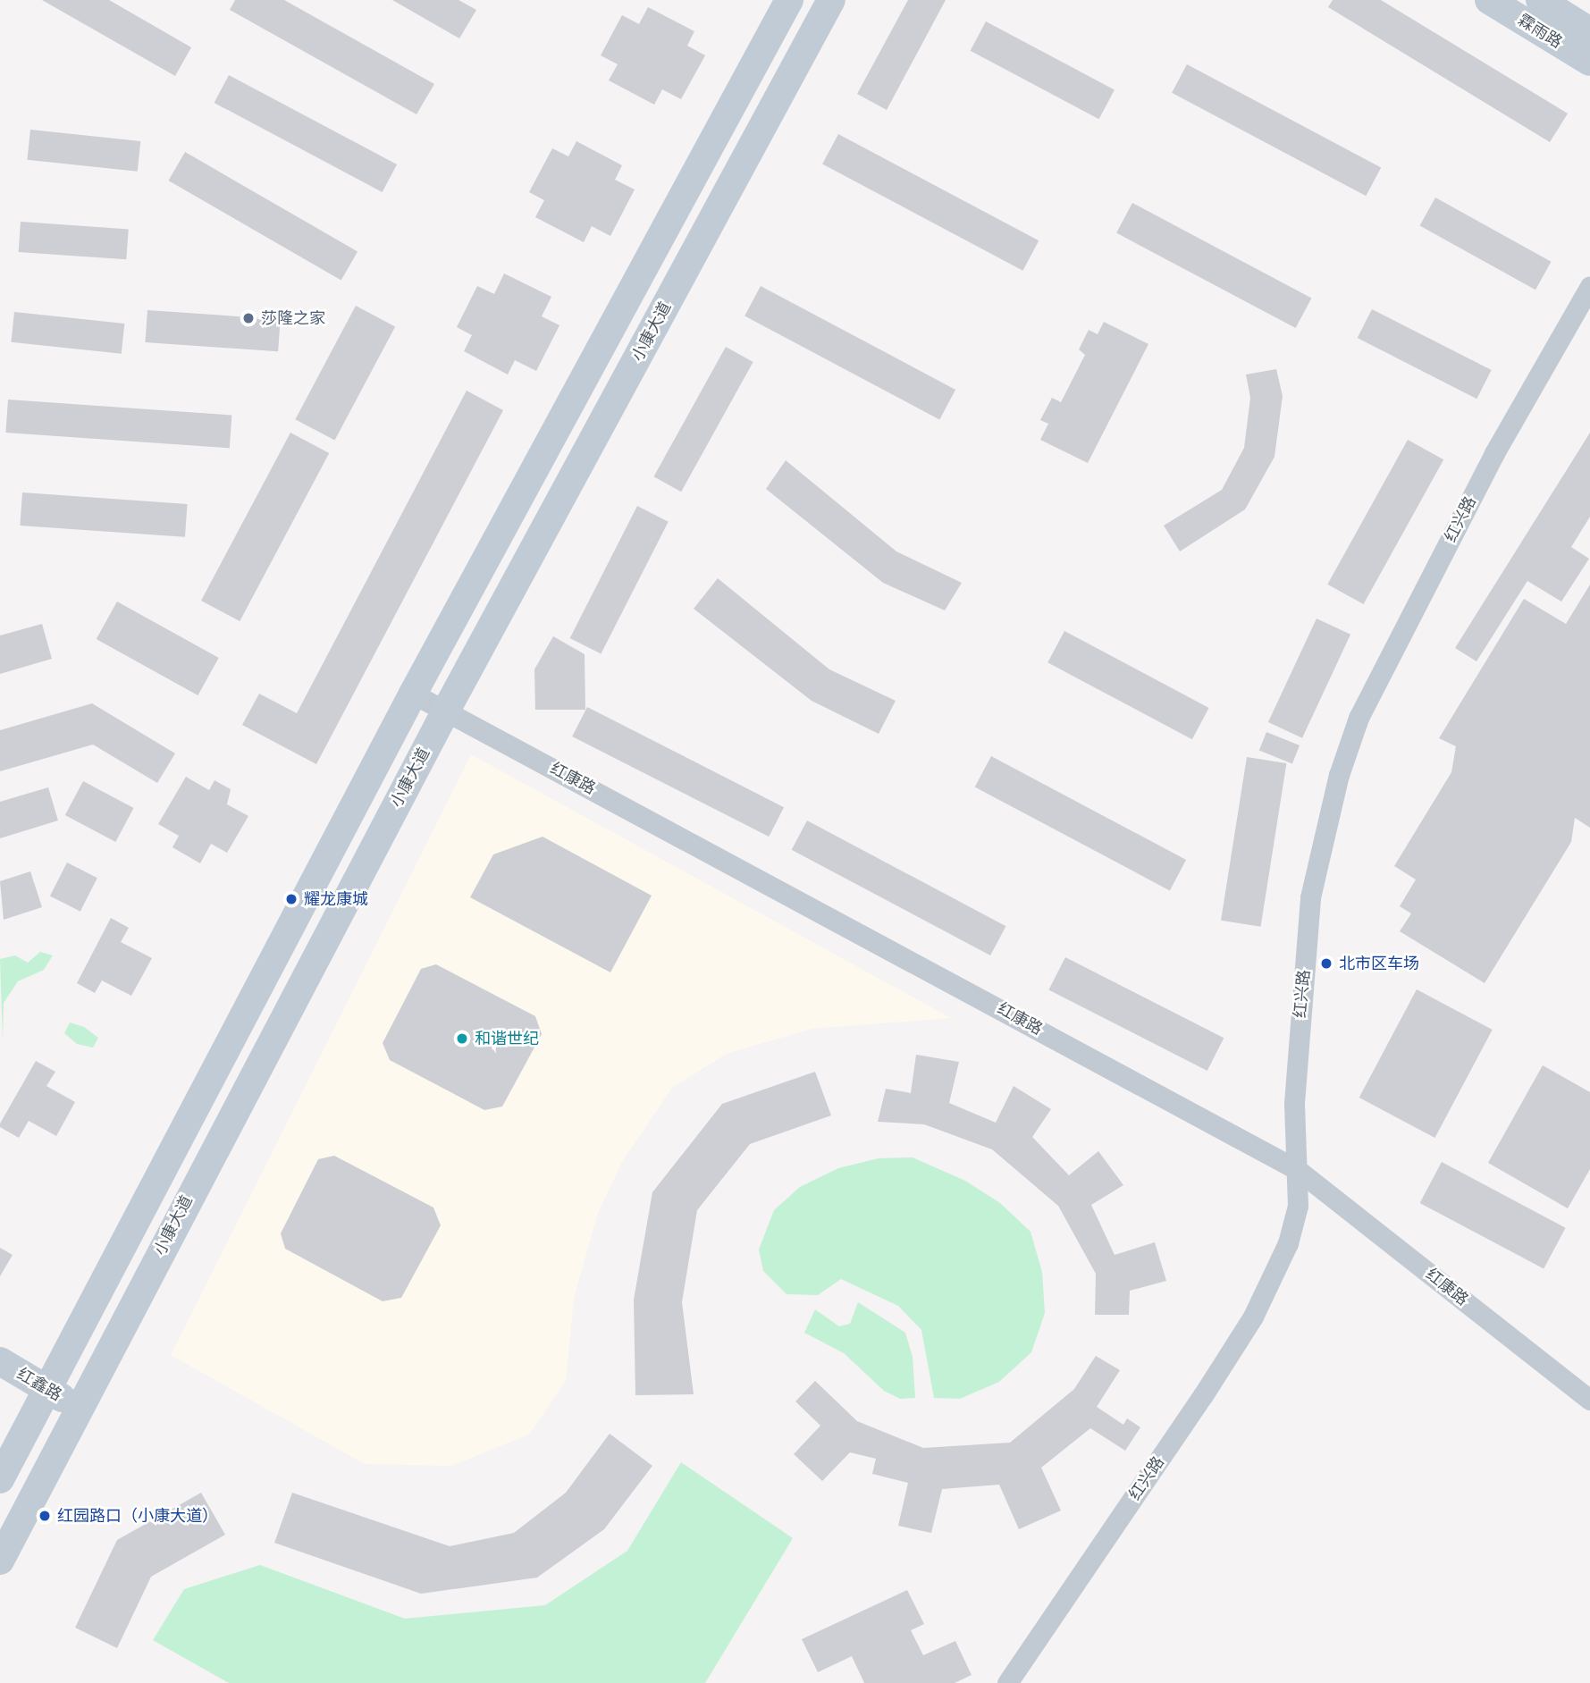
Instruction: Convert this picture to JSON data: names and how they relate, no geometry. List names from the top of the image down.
{
  "streets": {
    "main road": ["霖雨路", "小康大道", "红鑫路"],
    "street": ["红兴路", "红康路"]
  },
  "crossings": [
    ["小康大道", "红康路"],
    ["小康大道", "红鑫路"],
    ["红兴路", "红康路"]
  ],
  "places": [
    "莎隆之家",
    "耀龙康城",
    "北市区车场",
    "和谐世纪",
    "红园路口（小康大道）"
  ]
}
